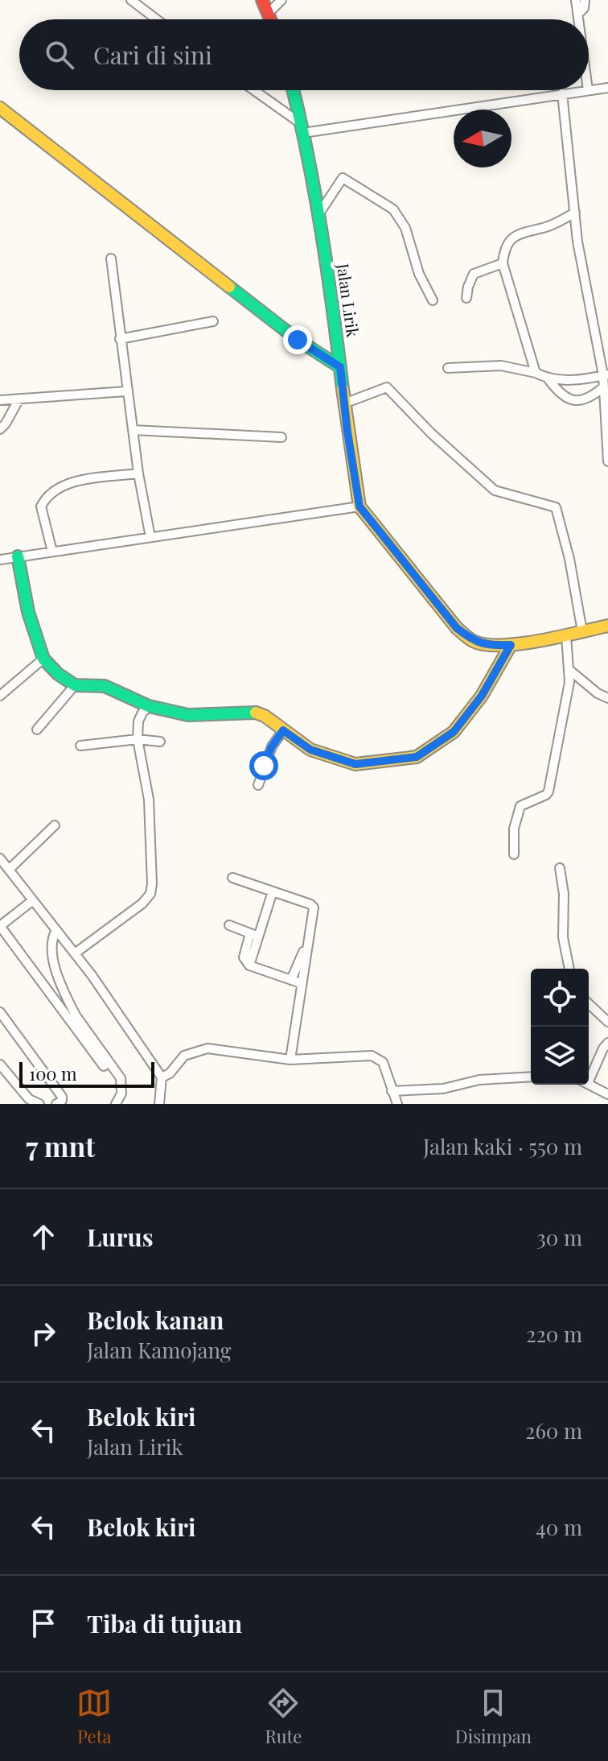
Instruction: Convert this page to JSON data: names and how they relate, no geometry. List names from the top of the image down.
{
  "streets": {
    "street": ["Jalan Lirik"]
  },
  "scale_bar": "100 m",
  "north": "left",
  "page": {
    "search": "Cari di sini",
    "scale": "100 m",
    "heading": ["7 mnt", "Jalan kaki · 550 m"],
    "list": [
      ["Lurus", "30 m"],
      ["Belok kanan", "Jalan Kamojang", "220 m"],
      ["Belok kiri", "Jalan Lirik", "260 m"],
      ["Belok kiri", "40 m"],
      "Tiba di tujuan"
    ],
    "nav": ["Peta", "Rute", "Disimpan"]
  }
}
